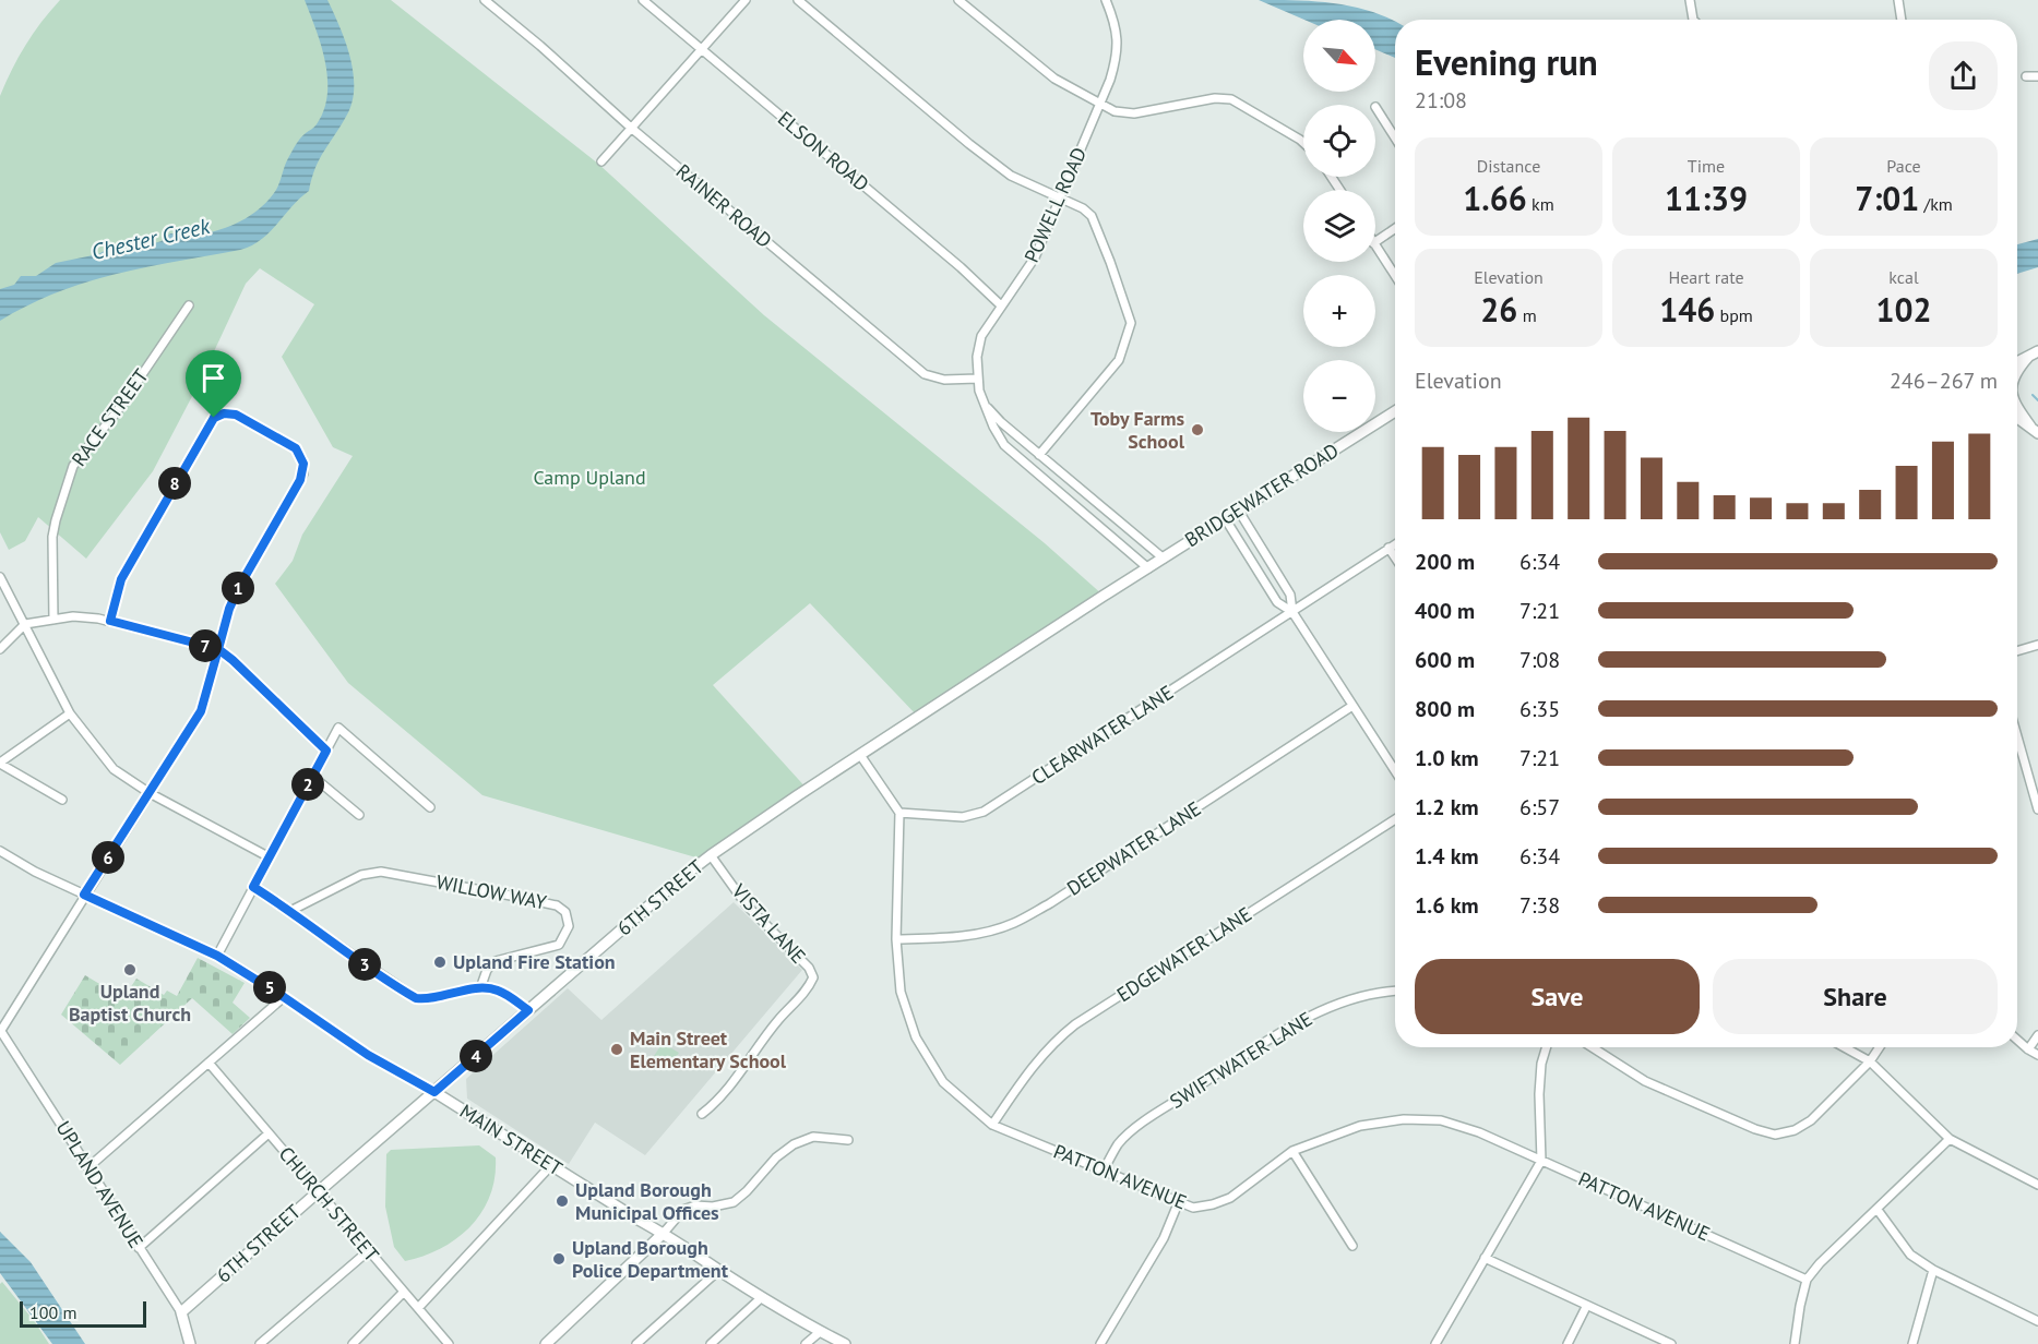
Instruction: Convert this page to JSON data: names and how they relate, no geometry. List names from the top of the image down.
{
  "streets": {
    "street": [
      "ELSON ROAD",
      "POWELL ROAD",
      "RAINER ROAD",
      "RACE STREET",
      "BRIDGEWATER ROAD",
      "CLEARWATER LANE",
      "DEEPWATER LANE",
      "WILLOW WAY",
      "6TH STREET",
      "VISTA LANE",
      "EDGEWATER LANE",
      "SWIFTWATER LANE",
      "MAIN STREET",
      "PATTON AVENUE",
      "UPLAND AVENUE",
      "CHURCH STREET"
    ]
  },
  "crossings": [
    ["ELSON ROAD", "POWELL ROAD"],
    ["POWELL ROAD", "RAINER ROAD"],
    ["POWELL ROAD", "BRIDGEWATER ROAD"],
    ["BRIDGEWATER ROAD", "6TH STREET"],
    ["CLEARWATER LANE", "PATTON AVENUE"],
    ["DEEPWATER LANE", "PATTON AVENUE"],
    ["6TH STREET", "VISTA LANE"],
    ["6TH STREET", "MAIN STREET"],
    ["6TH STREET", "UPLAND AVENUE"],
    ["6TH STREET", "CHURCH STREET"],
    ["EDGEWATER LANE", "PATTON AVENUE"],
    ["SWIFTWATER LANE", "PATTON AVENUE"]
  ],
  "water": ["Chester Creek"],
  "parks": ["Camp Upland"],
  "places": [
    "Toby Farms School",
    "Upland Fire Station",
    "Upland Baptist Church",
    "Main Street Elementary School",
    "Upland Borough Municipal Offices",
    "Upland Borough Police Department"
  ],
  "scale_bar": "100 m",
  "north": "bottom right",
  "page": {
    "map_buttons": ["+", "−"],
    "heading": ["Evening run", "21:08"],
    "stats": [
      ["Distance", "1.66 km"],
      ["Time", "11:39"],
      ["Pace", "7:01 /km"],
      ["Elevation", "26 m"],
      ["Heart rate", "146 bpm"],
      ["kcal", "102"]
    ],
    "chart": ["Elevation", "246–267 m"],
    "pins": [
      "8",
      "1",
      "7",
      "2",
      "6",
      "3",
      "5",
      "4"
    ],
    "list": [
      {
        "name": "200 m",
        "note": "6:34"
      },
      {
        "name": "400 m",
        "note": "7:21"
      },
      {
        "name": "600 m",
        "note": "7:08"
      },
      {
        "name": "800 m",
        "note": "6:35"
      },
      {
        "name": "1.0 km",
        "note": "7:21"
      },
      {
        "name": "1.2 km",
        "note": "6:57"
      },
      {
        "name": "1.4 km",
        "note": "6:34"
      },
      {
        "name": "1.6 km",
        "note": "7:38"
      }
    ],
    "buttons": ["Save", "Share"],
    "scale": "100 m"
  }
}
